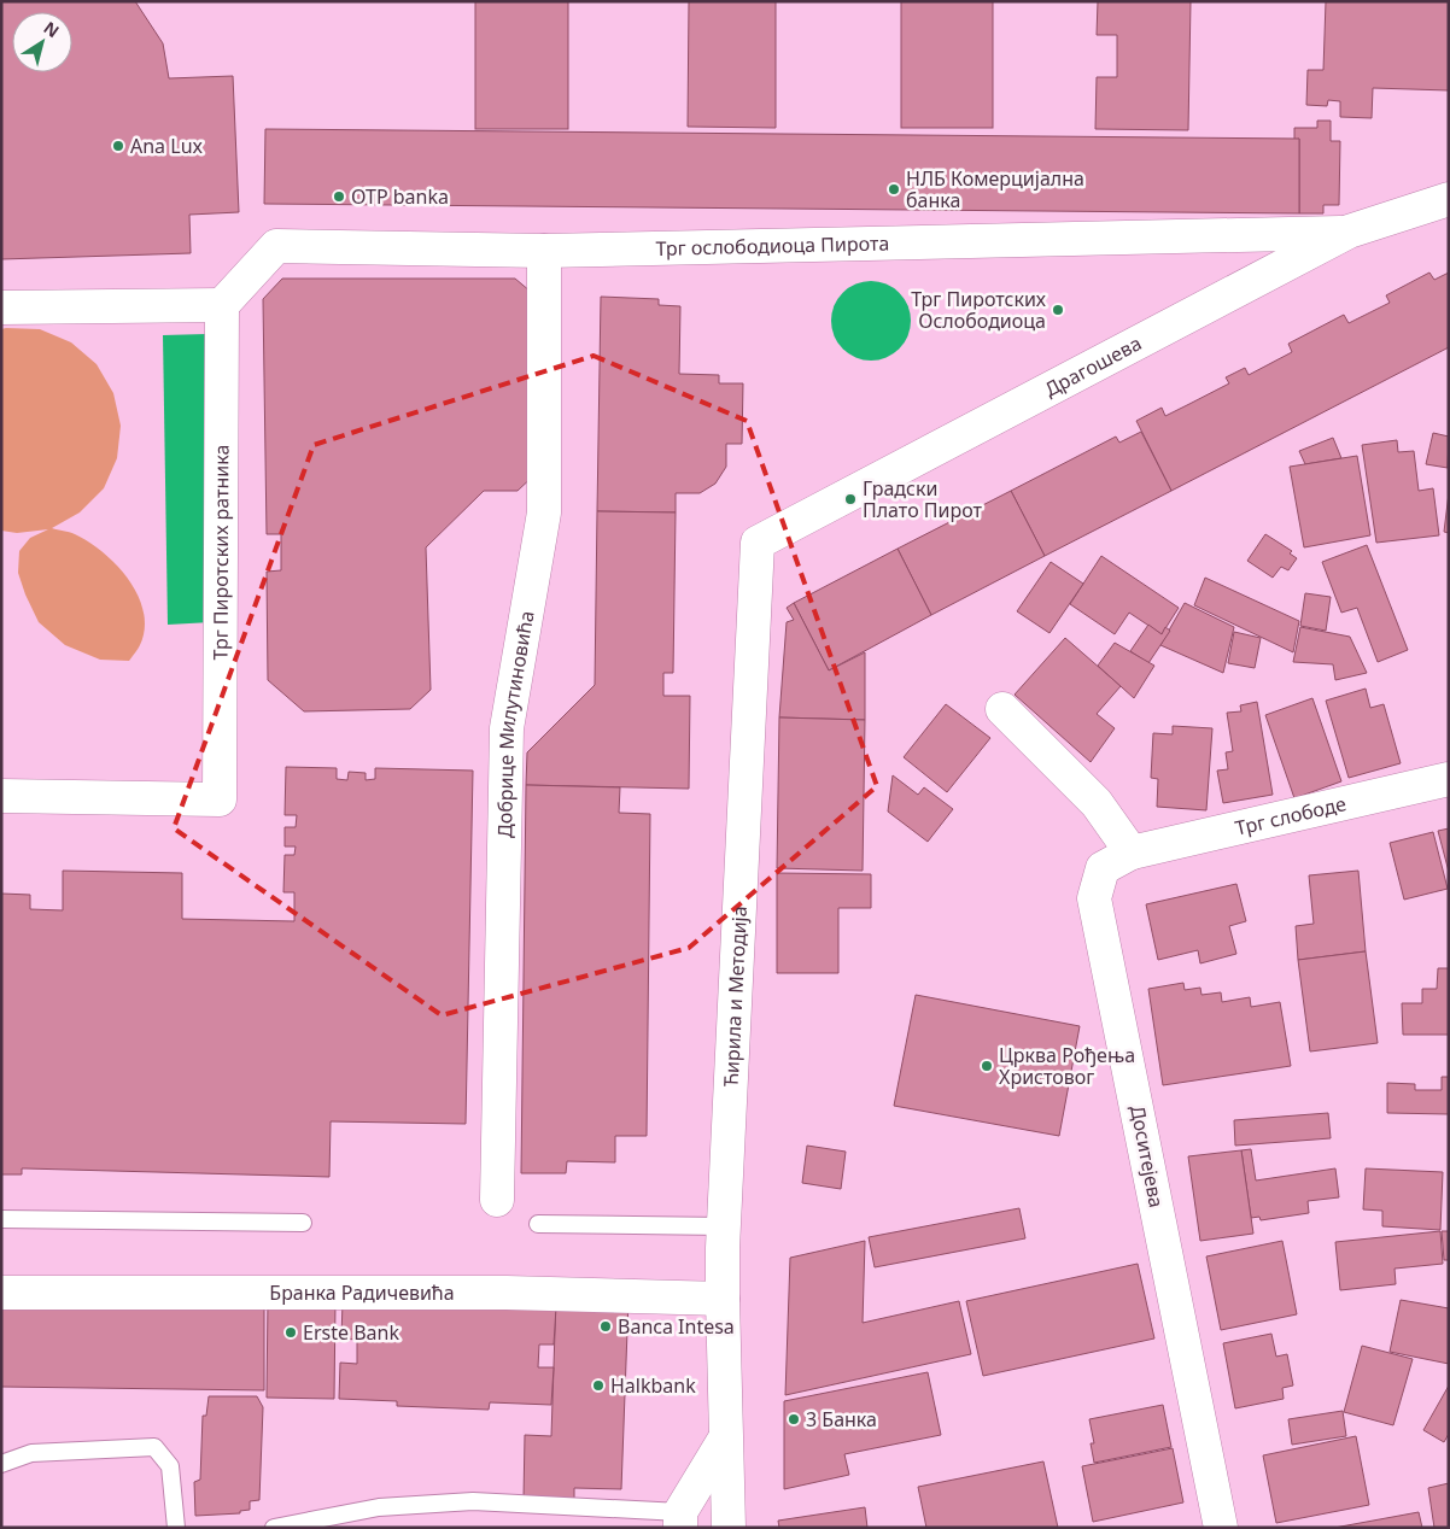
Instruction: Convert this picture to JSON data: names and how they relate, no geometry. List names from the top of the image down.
{
  "streets": {
    "street": [
      "Трг ослободиоца Пирота",
      "Драгошева",
      "Трг Пиротских ратника",
      "Добрице Милутиновића",
      "Трг слободе",
      "Ћирила и Методија",
      "Доситејева",
      "Бранка Радичевића"
    ]
  },
  "crossings": [
    ["Трг ослободиоца Пирота", "Драгошева"],
    ["Трг ослободиоца Пирота", "Трг Пиротских ратника"],
    ["Трг ослободиоца Пирота", "Добрице Милутиновића"],
    ["Драгошева", "Ћирила и Методија"],
    ["Трг слободе", "Доситејева"],
    ["Ћирила и Методија", "Бранка Радичевића"]
  ],
  "places": [
    "Ana Lux",
    "НЛБ Комерцијална банка",
    "OTP banka",
    "Трг Пиротских Ослободиоца",
    "Градски Плато Пирот",
    "Црква Рођења Христовог",
    "Banca Intesa",
    "Erste Bank",
    "Halkbank",
    "3 Банка"
  ],
  "north": "top right"
}
